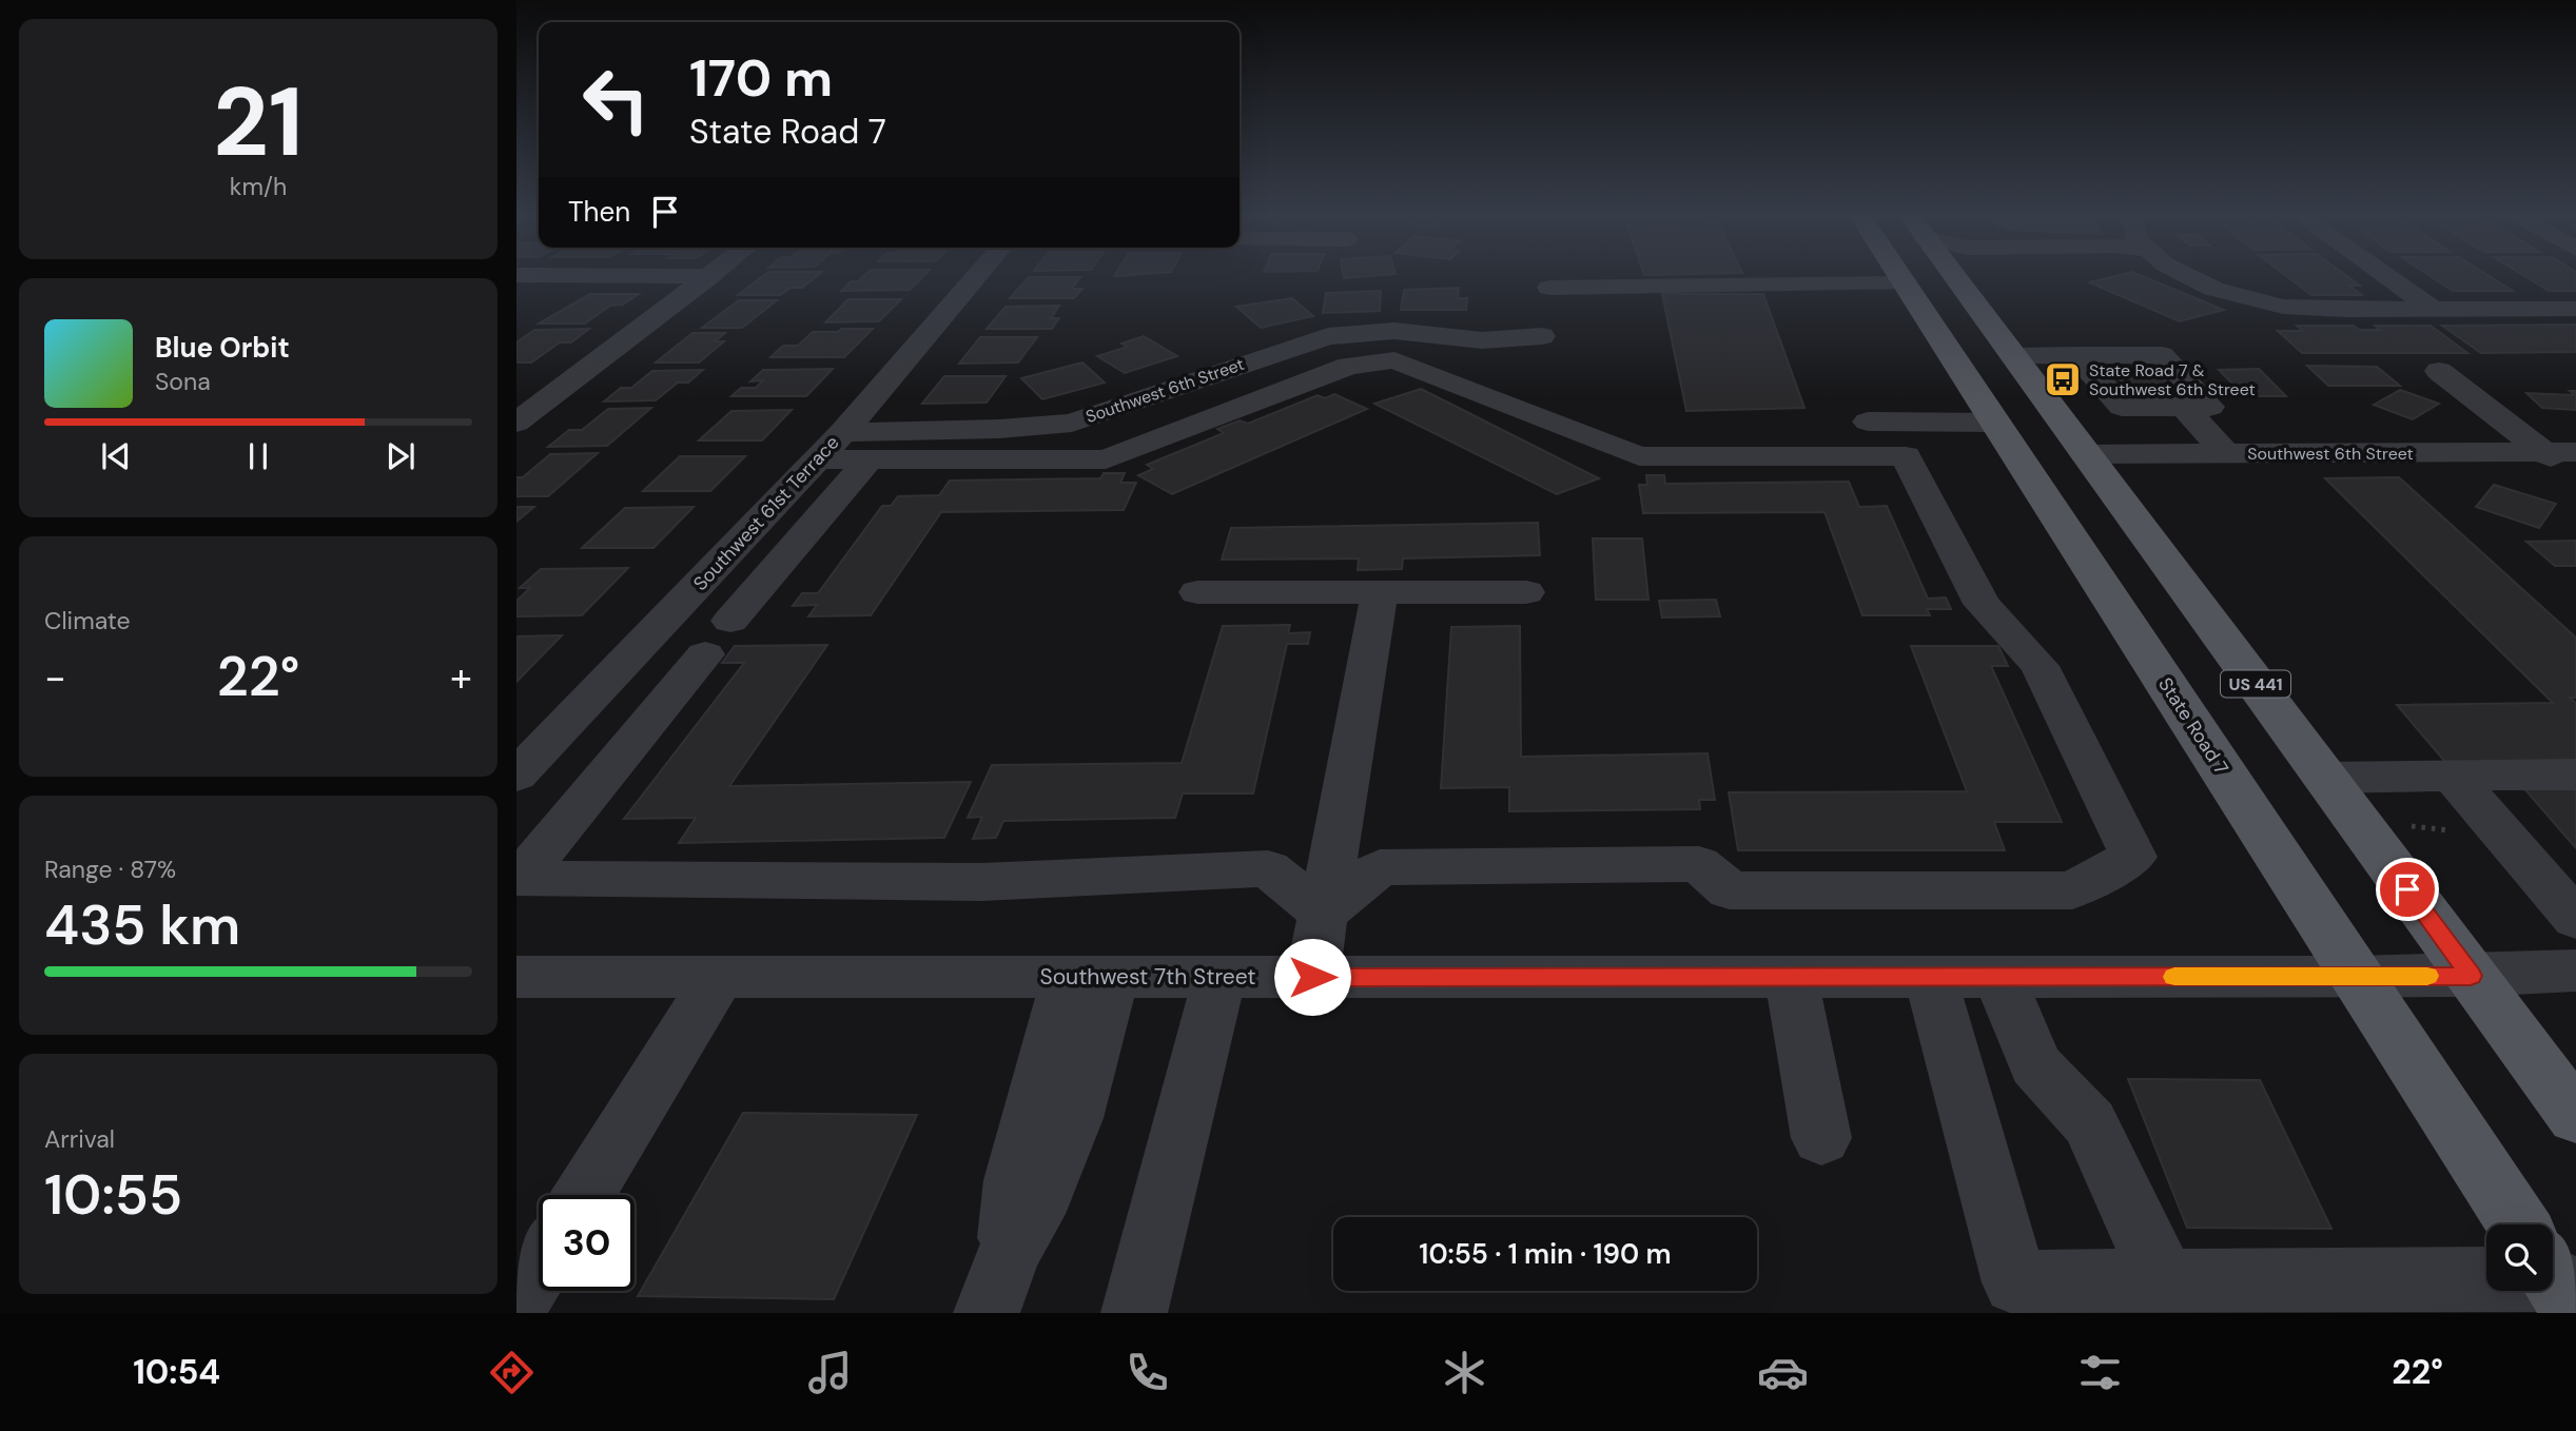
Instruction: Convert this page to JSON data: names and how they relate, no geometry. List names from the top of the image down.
{
  "streets": {
    "main road": ["US 441", "State Road 7"],
    "street": ["Southwest 6th Street", "Southwest 61st Terrace", "Southwest 7th Street"]
  },
  "crossings": [
    ["Southwest 6th Street", "Southwest 61st Terrace"],
    ["Southwest 6th Street", "US 441"],
    ["US 441", "Southwest 7th Street"],
    ["State Road 7", "Southwest 7th Street"]
  ],
  "places": {
    "bus stop": ["State Road 7 & Southwest 6th Street"]
  },
  "page": {
    "tile": [
      ["21", "km/h"],
      "Climate",
      ["Range · 87%", "435 km"],
      ["Arrival", "10:55"]
    ],
    "turn": ["170 m", "State Road 7"],
    "then": "Then",
    "song": ["Blue Orbit", "Sona"],
    "heat": ["−", "22°", "+"],
    "limit": "30",
    "trip": "10:55 · 1 min · 190 m",
    "tabs": ["10:54", "22°"]
  }
}
